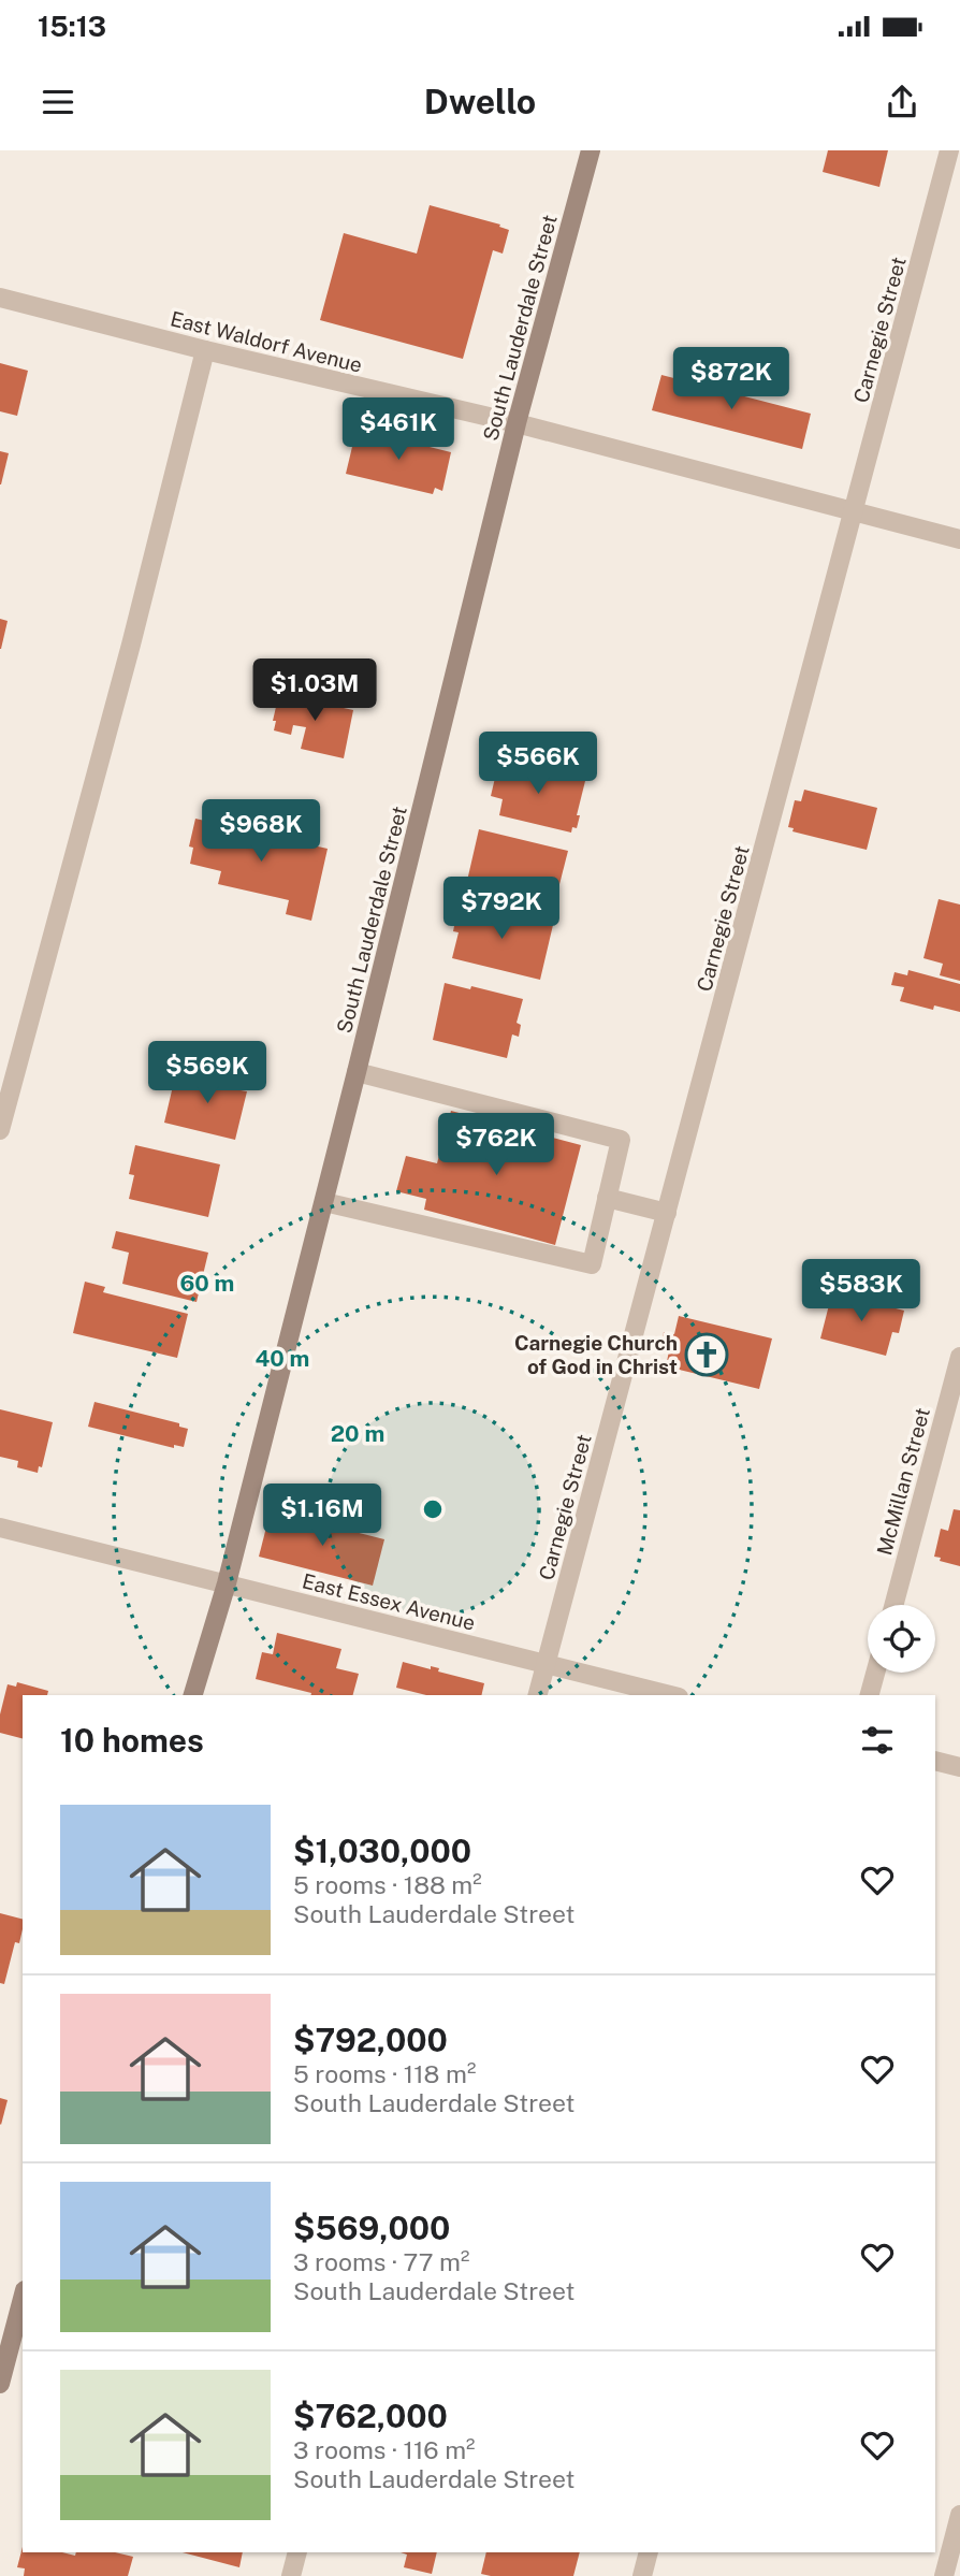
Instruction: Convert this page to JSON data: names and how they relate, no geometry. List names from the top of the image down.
{
  "streets": {
    "street": [
      "South Lauderdale Street",
      "Carnegie Street",
      "East Waldorf Avenue",
      "McMillan Street",
      "East Essex Avenue"
    ]
  },
  "crossings": [
    ["South Lauderdale Street", "East Waldorf Avenue"],
    ["South Lauderdale Street", "East Essex Avenue"],
    ["Carnegie Street", "East Waldorf Avenue"],
    ["Carnegie Street", "East Essex Avenue"]
  ],
  "places": {
    "church": ["Carnegie Church of God in Christ"]
  },
  "page": {
    "status": "15:13",
    "header": "Dwello",
    "price": [
      "$872K",
      "$461K",
      "$1.03M",
      "$566K",
      "$968K",
      "$792K",
      "$569K",
      "$762K",
      "$583K",
      "$1.16M"
    ],
    "heading": "10 homes",
    "list": [
      {
        "name": "$1,030,000",
        "note": "5 rooms · 188 m² · South Lauderdale Street"
      },
      {
        "name": "$792,000",
        "note": "5 rooms · 118 m² · South Lauderdale Street"
      },
      {
        "name": "$569,000",
        "note": "3 rooms · 77 m² · South Lauderdale Street"
      },
      {
        "name": "$762,000",
        "note": "3 rooms · 116 m² · South Lauderdale Street"
      }
    ]
  },
  "rings": ["60 m", "40 m", "20 m"]
}
